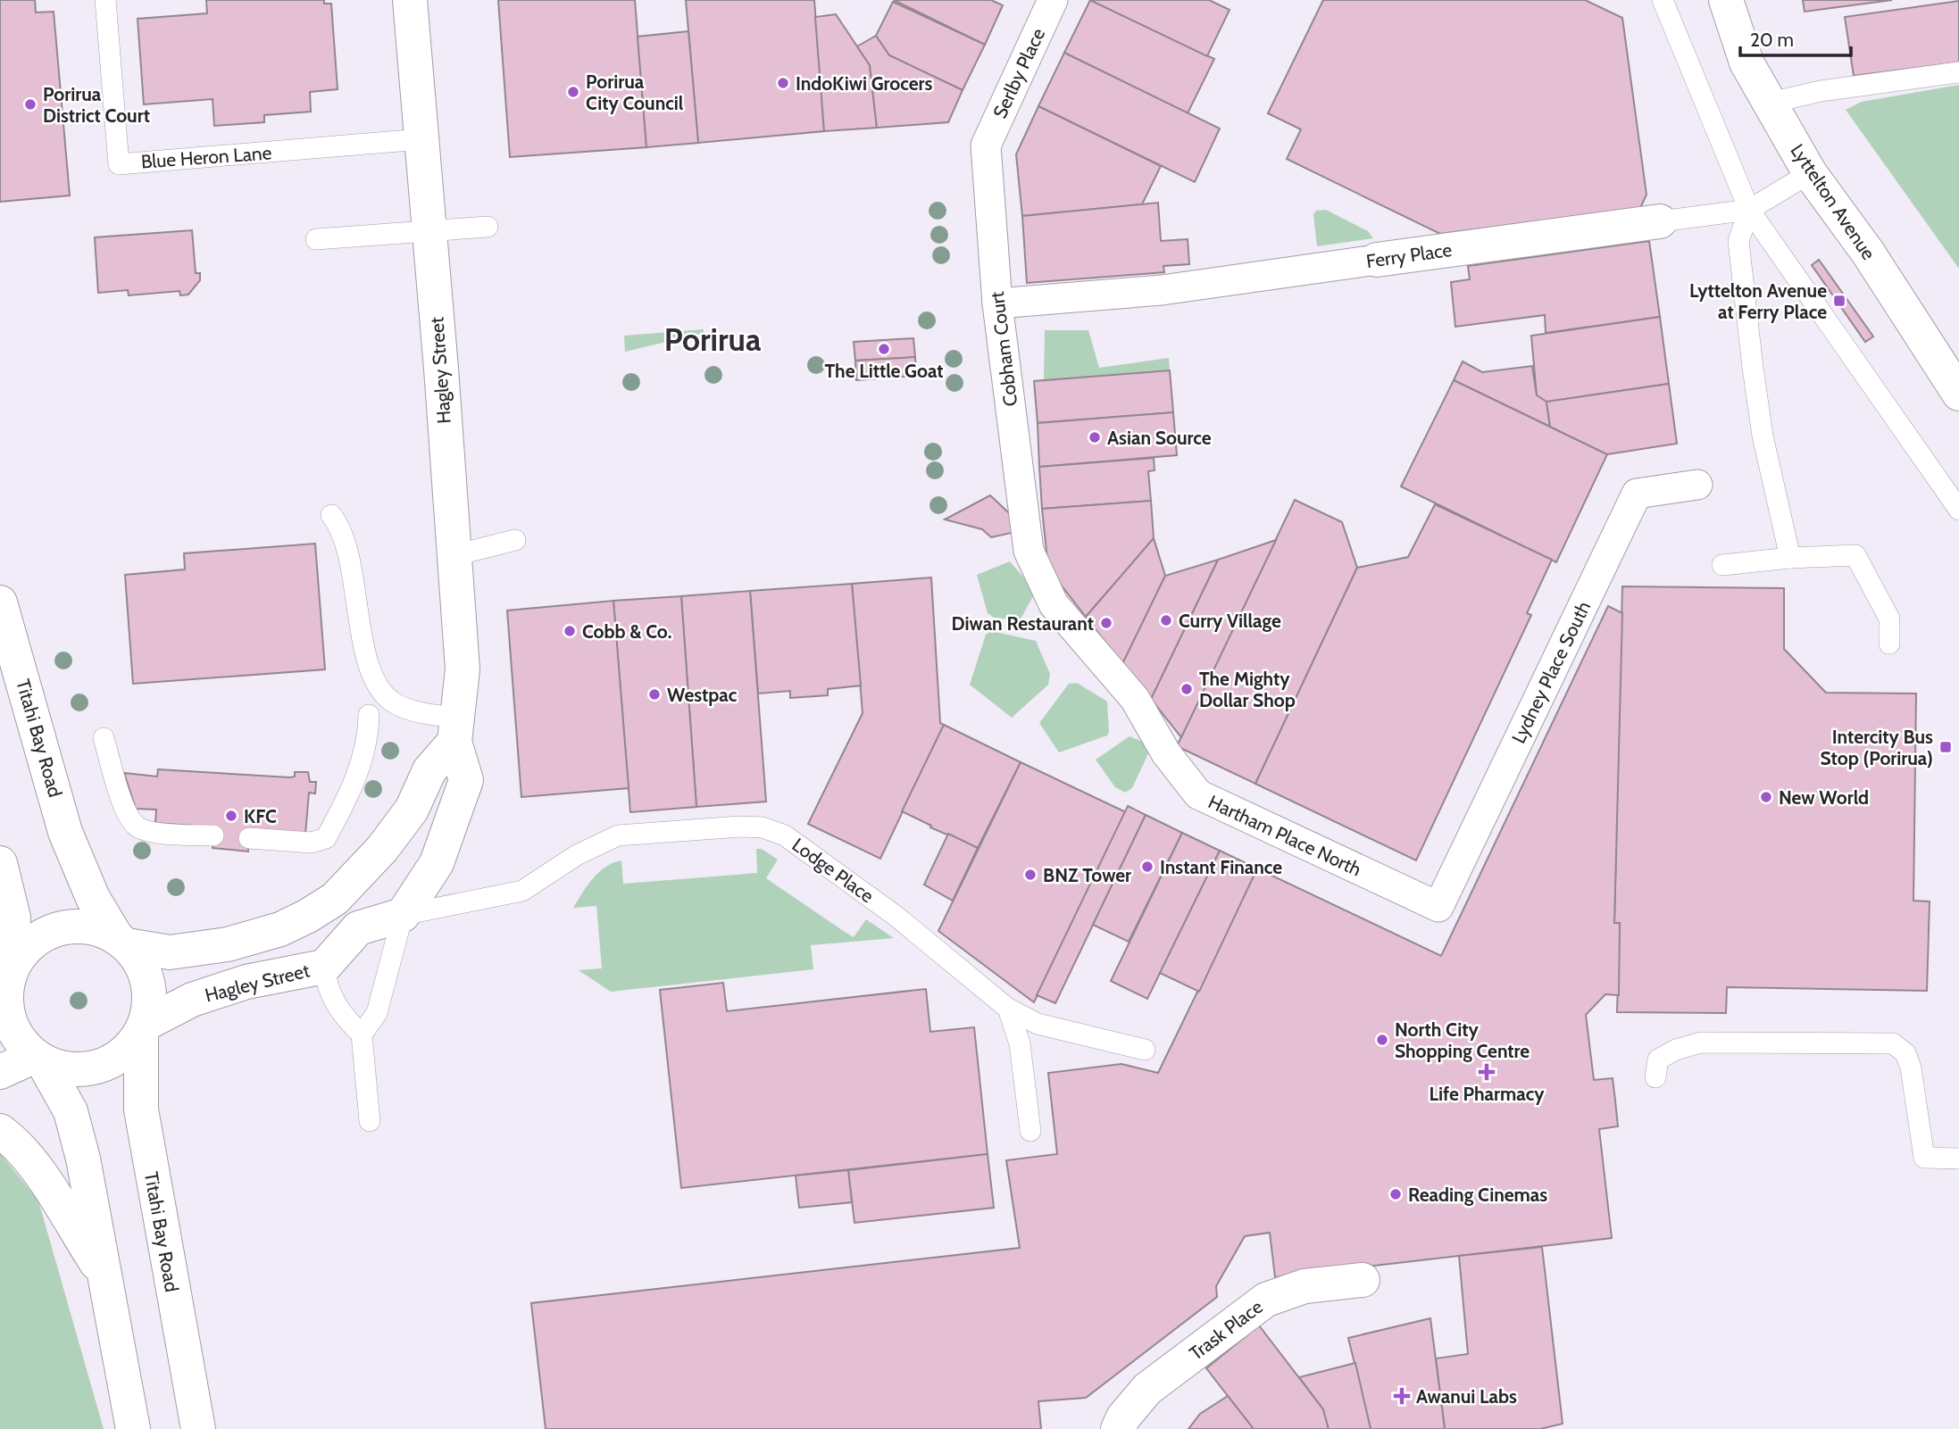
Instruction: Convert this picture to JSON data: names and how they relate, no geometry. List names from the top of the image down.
{
  "streets": {
    "main road": [
      "Lyttelton Avenue",
      "Ferry Place",
      "Hagley Street",
      "Titahi Bay Road",
      "Trask Place"
    ],
    "street": [
      "Serlby Place",
      "Cobham Court",
      "Lydney Place South",
      "Hartham Place North"
    ],
    "lane": ["Blue Heron Lane", "Lodge Place"]
  },
  "crossings": [
    ["Serlby Place", "Cobham Court"],
    ["Blue Heron Lane", "Hagley Street"],
    ["Lyttelton Avenue", "Ferry Place"],
    ["Ferry Place", "Cobham Court"],
    ["Cobham Court", "Hartham Place North"],
    ["Hagley Street", "Titahi Bay Road"],
    ["Hagley Street", "Lodge Place"],
    ["Lydney Place South", "Hartham Place North"]
  ],
  "districts": ["Porirua"],
  "places": {
    "other": [
      "IndoKiwi Grocers",
      "Porirua City Council",
      "Porirua District Court",
      "The Little Goat",
      "Asian Source",
      "Curry Village",
      "Diwan Restaurant",
      "Cobb & Co.",
      "The Mighty Dollar Shop",
      "Westpac",
      "New World",
      "KFC",
      "Instant Finance",
      "BNZ Tower",
      "North City Shopping Centre",
      "Reading Cinemas"
    ],
    "transit": ["Lyttelton Avenue at Ferry Place", "Intercity Bus Stop (Porirua)"],
    "health": ["Life Pharmacy", "Awanui Labs"]
  },
  "scale_bar": "20 m"
}
